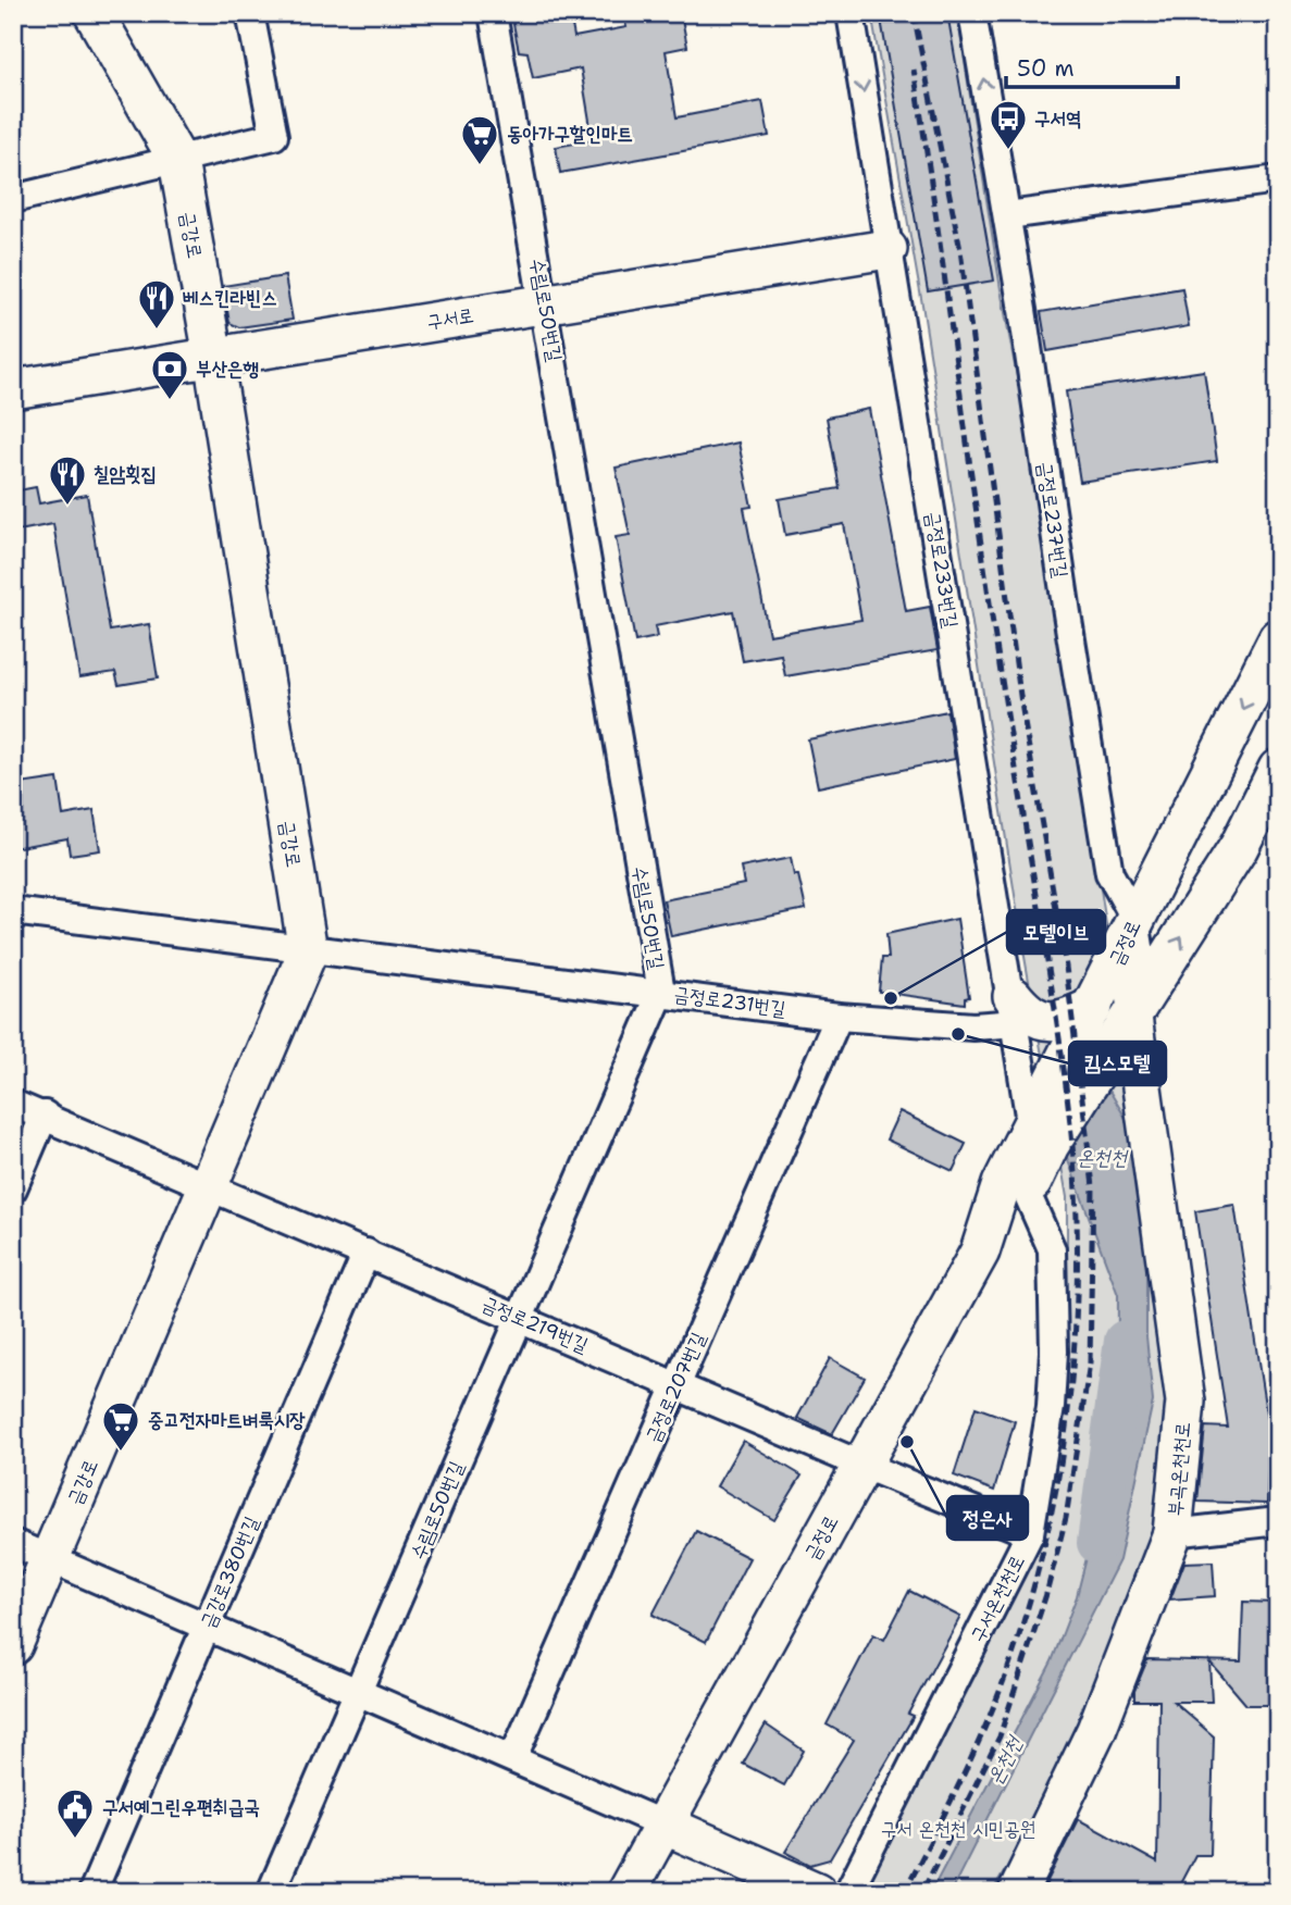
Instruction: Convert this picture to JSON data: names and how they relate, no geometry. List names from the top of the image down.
{
  "streets": {
    "main road": [
      "금강로",
      "구서로",
      "금정로",
      "부곡온천천로"
    ],
    "street": [
      "수림로50번길",
      "금정로237번길",
      "금정로233번길",
      "금정로231번길",
      "금정로219번길",
      "금정로207번길",
      "금강로380번길",
      "구서온천천로"
    ]
  },
  "crossings": [
    ["금강로", "구서로"],
    ["금강로", "금정로231번길"],
    ["금강로", "금정로219번길"],
    ["수림로50번길", "구서로"],
    ["수림로50번길", "금정로231번길"],
    ["수림로50번길", "금정로219번길"],
    ["구서로", "금정로233번길"],
    ["금정로237번길", "금정로"],
    ["금정로237번길", "부곡온천천로"],
    ["금정로233번길", "금정로"],
    ["금정로233번길", "금정로231번길"],
    ["금정로", "금정로219번길"],
    ["금정로", "부곡온천천로"],
    ["금정로", "구서온천천로"],
    ["금정로231번길", "금정로207번길"],
    ["금정로219번길", "금정로207번길"],
    ["금정로219번길", "금강로380번길"],
    ["금정로219번길", "구서온천천로"]
  ],
  "water": ["온천천"],
  "parks": ["구서 온천천 시민공원"],
  "places": {
    "bus stop": ["구서역"],
    "supermarket": ["동아가구할인마트", "중고전자마트벼룩시장"],
    "restaurant": ["베스킨라빈스", "칠암횟집"],
    "bank": ["부산은행"],
    "other": ["모텔이브", "킴스모텔", "정은사"],
    "public building": ["구서예그린우편취급국"]
  },
  "scale_bar": "50 m"
}
